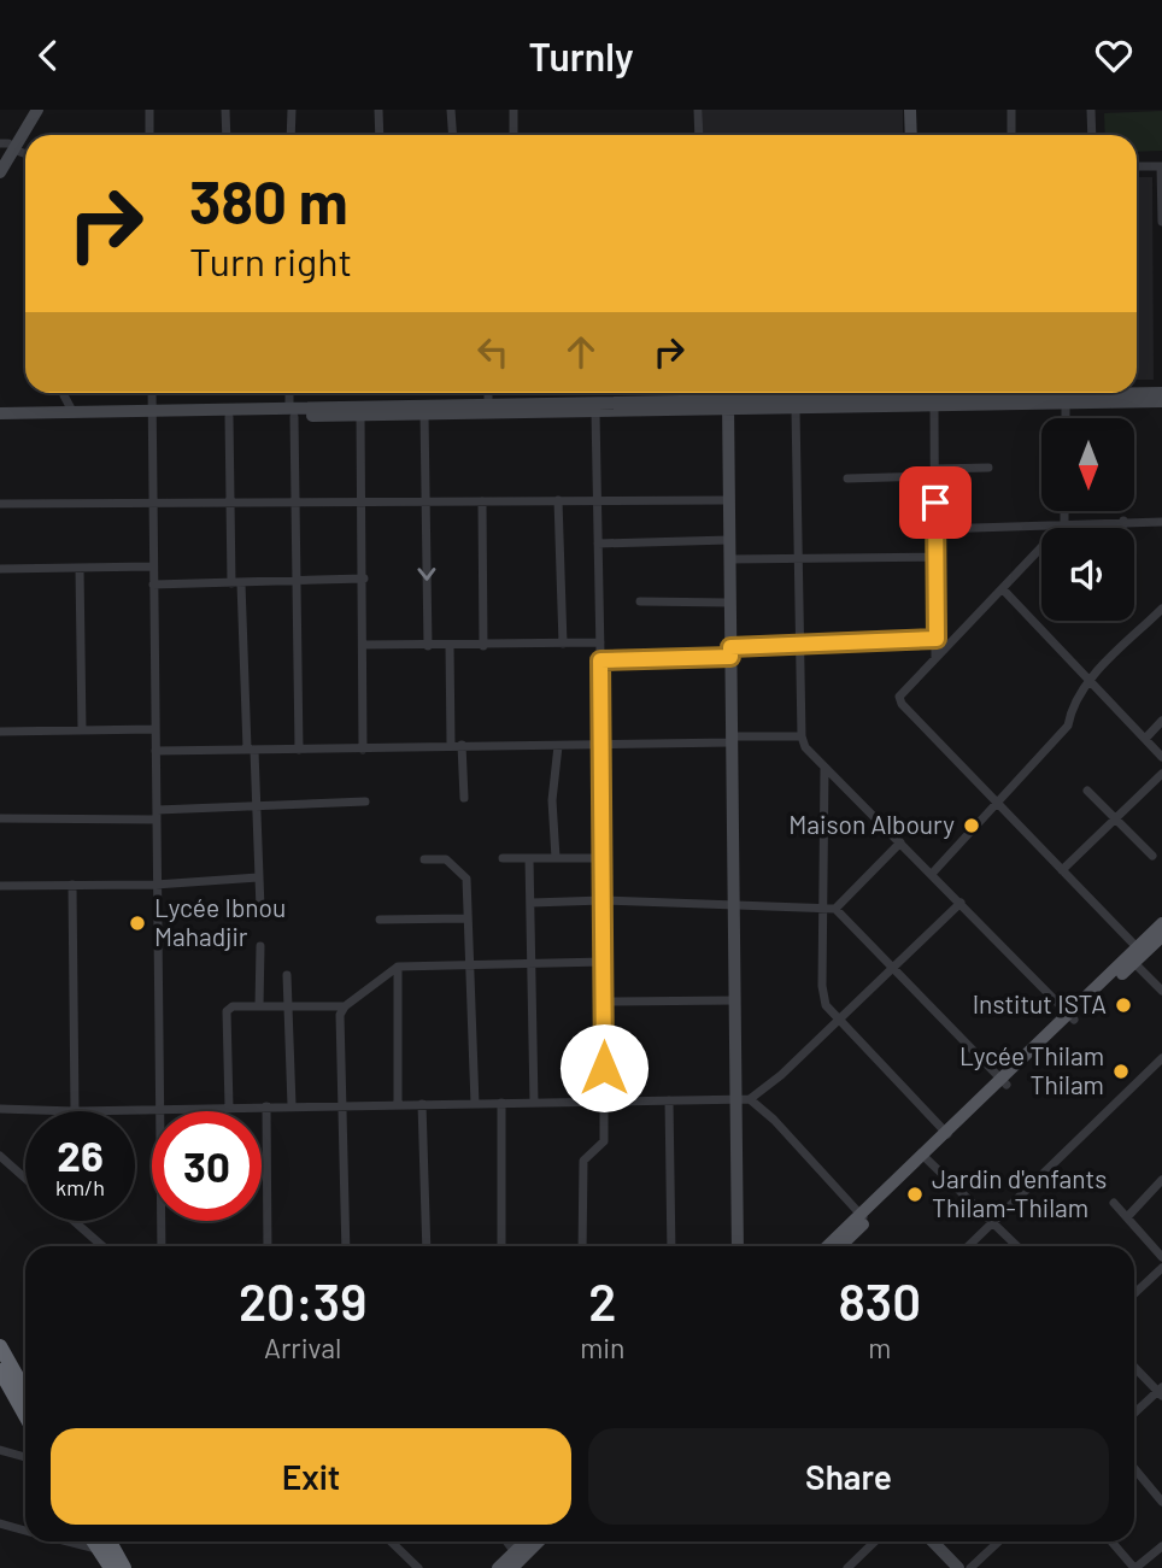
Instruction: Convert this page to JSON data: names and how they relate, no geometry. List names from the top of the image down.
{
  "places": [
    "Maison Alboury",
    "Lycée Ibnou Mahadjir",
    "Institut ISTA",
    "Lycée Thilam Thilam",
    "Jardin d'enfants Thilam-Thilam"
  ],
  "north": "bottom",
  "page": {
    "header": "Turnly",
    "turn": ["380 m", "Turn right"],
    "speed": "26 km/h",
    "limit": "30",
    "eta": [
      "20:39",
      "Arrival",
      "2",
      "min",
      "830",
      "m"
    ],
    "buttons": ["Exit", "Share"]
  }
}
